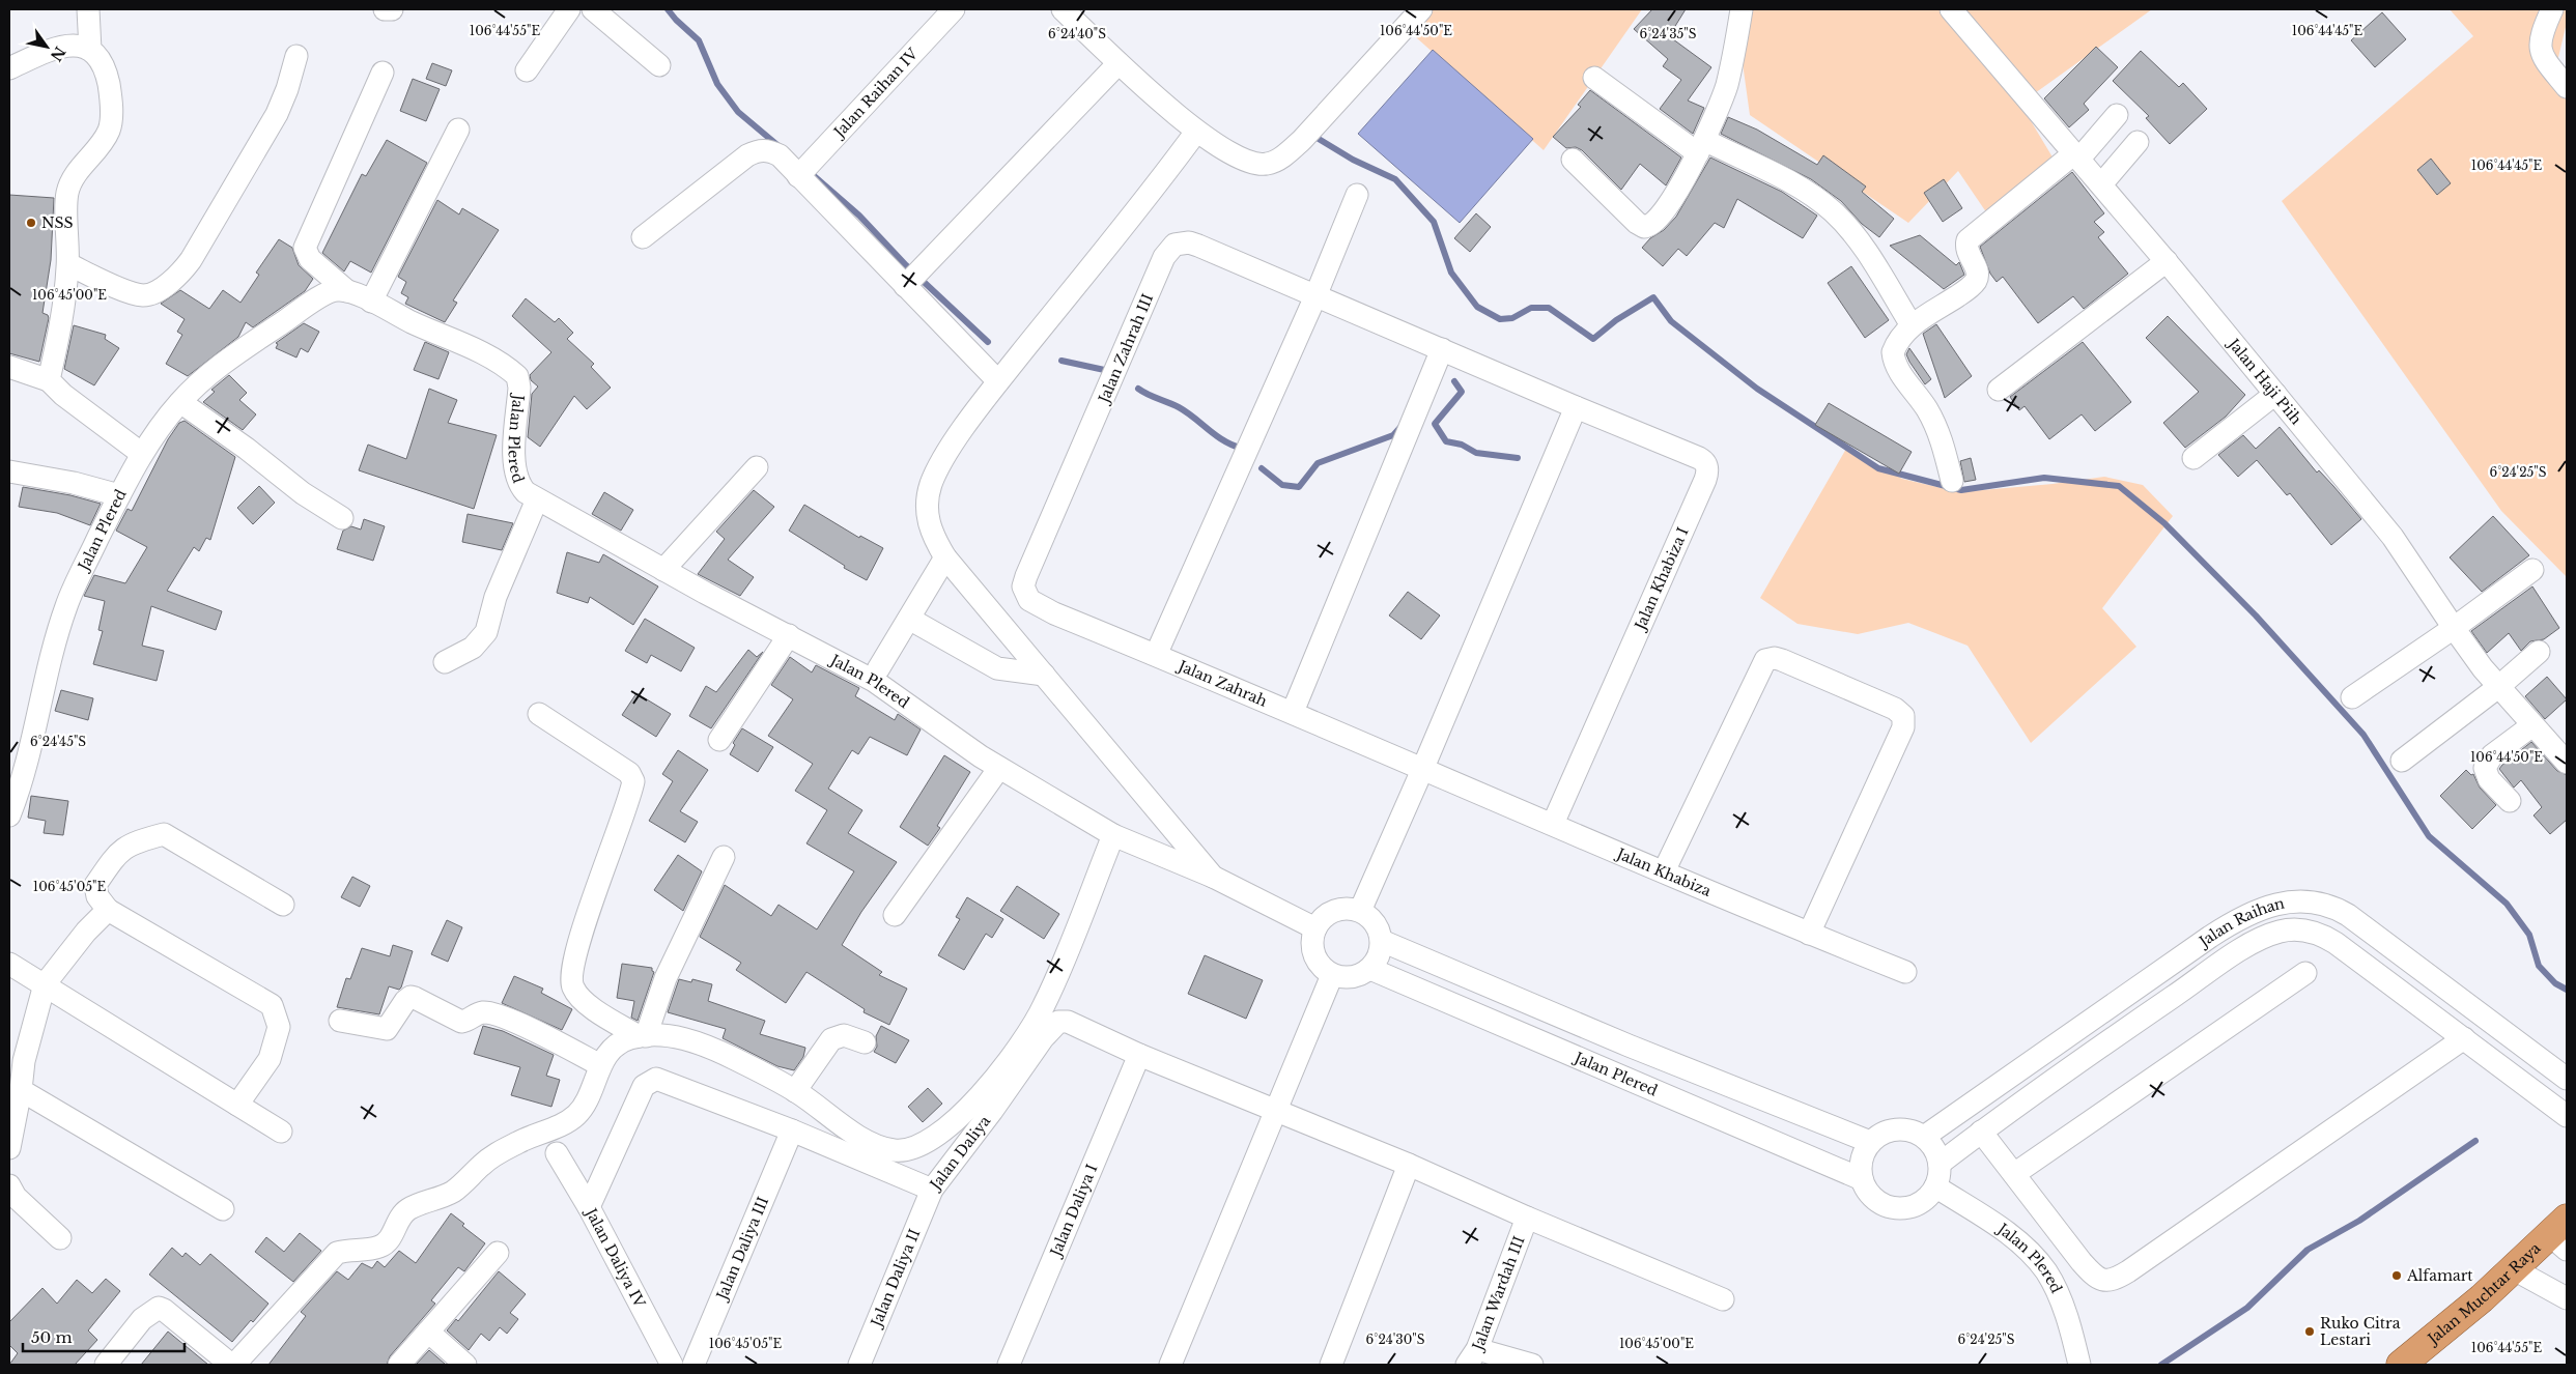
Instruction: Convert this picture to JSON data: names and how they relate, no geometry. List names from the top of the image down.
{
  "streets": {
    "highway": ["Jalan Muchtar Raya"],
    "street": [
      "Jalan Raihan IV",
      "Jalan Zahrah III",
      "Jalan Haji Piih",
      "Jalan Plered",
      "Jalan Khabiza I",
      "Jalan Zahrah",
      "Jalan Khabiza",
      "Jalan Raihan",
      "Jalan Daliya",
      "Jalan Daliya I",
      "Jalan Daliya III",
      "Jalan Daliya IV",
      "Jalan Daliya II",
      "Jalan Wardah III"
    ]
  },
  "crossings": [
    ["Jalan Zahrah III", "Jalan Khabiza I"],
    ["Jalan Zahrah III", "Jalan Zahrah"],
    ["Jalan Plered", "Jalan Raihan"],
    ["Jalan Khabiza I", "Jalan Khabiza"],
    ["Jalan Zahrah", "Jalan Khabiza"],
    ["Jalan Daliya", "Jalan Daliya I"],
    ["Jalan Daliya", "Jalan Daliya III"],
    ["Jalan Daliya", "Jalan Daliya IV"],
    ["Jalan Daliya", "Jalan Daliya II"],
    ["Jalan Daliya", "Jalan Wardah III"]
  ],
  "places": ["NSS", "Alfamart", "Ruko Citra Lestari"],
  "scale_bar": "50 m",
  "north": "bottom right",
  "coordinates": [
    "106°44'45\"E",
    "106°44'55\"E",
    "106°44'50\"E",
    "6°24'40\"S",
    "6°24'35\"S",
    "106°45'00\"E",
    "6°24'25\"S",
    "6°24'45\"S",
    "106°45'05\"E",
    "6°24'30\"S"
  ]
}
